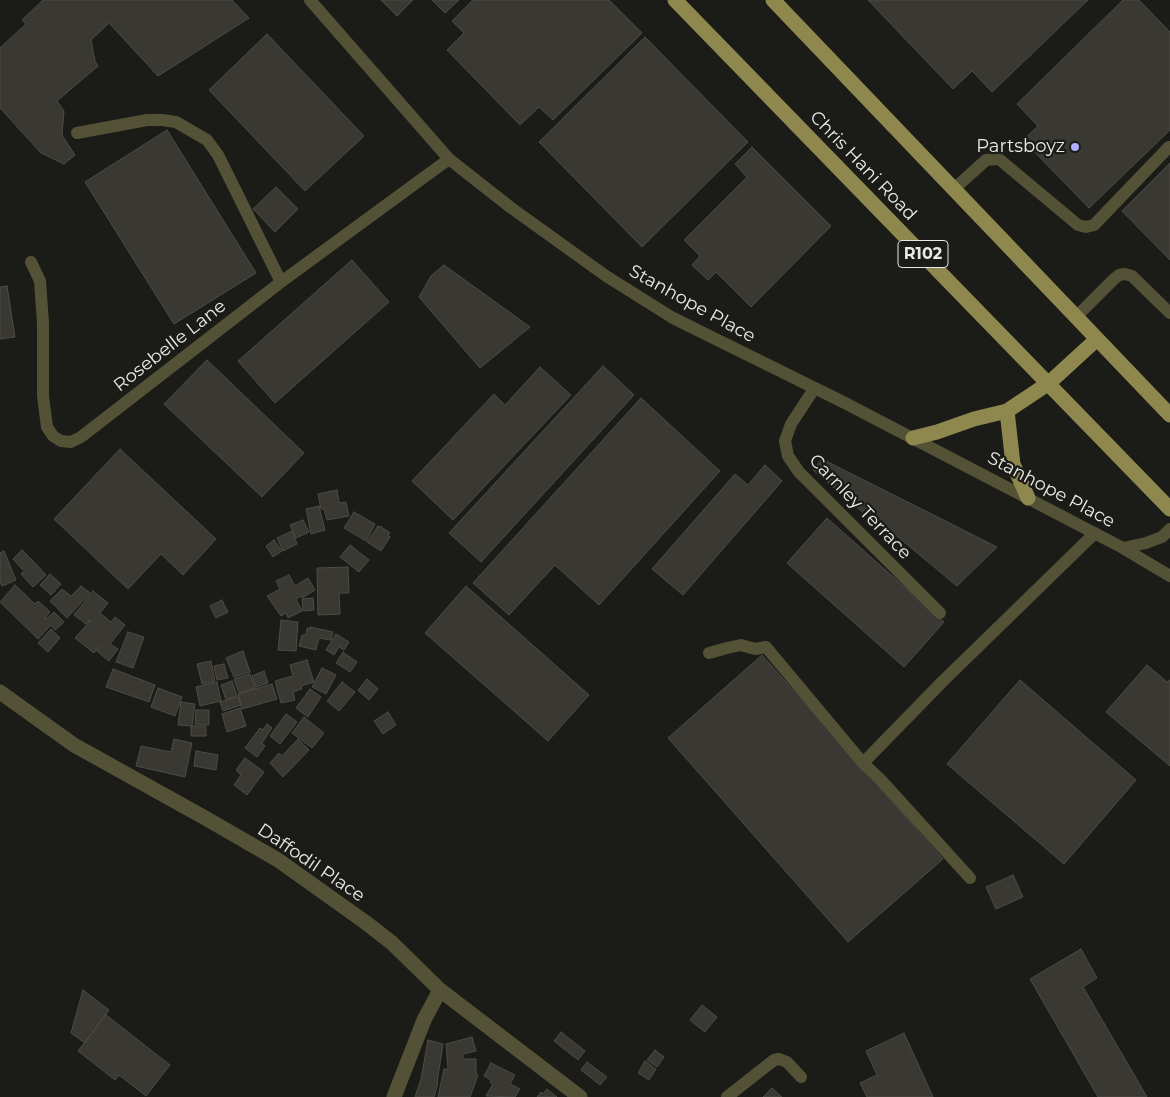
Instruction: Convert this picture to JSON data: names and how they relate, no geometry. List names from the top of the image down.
{
  "streets": {
    "main road": ["Chris Hani Road", "R102"],
    "street": ["Daffodil Place"],
    "lane": ["Stanhope Place", "Rosebelle Lane", "Carnley Terrace"]
  },
  "crossings": [
    ["Stanhope Place", "Rosebelle Lane"],
    ["Stanhope Place", "Carnley Terrace"]
  ],
  "places": ["Partsboyz"]
}
